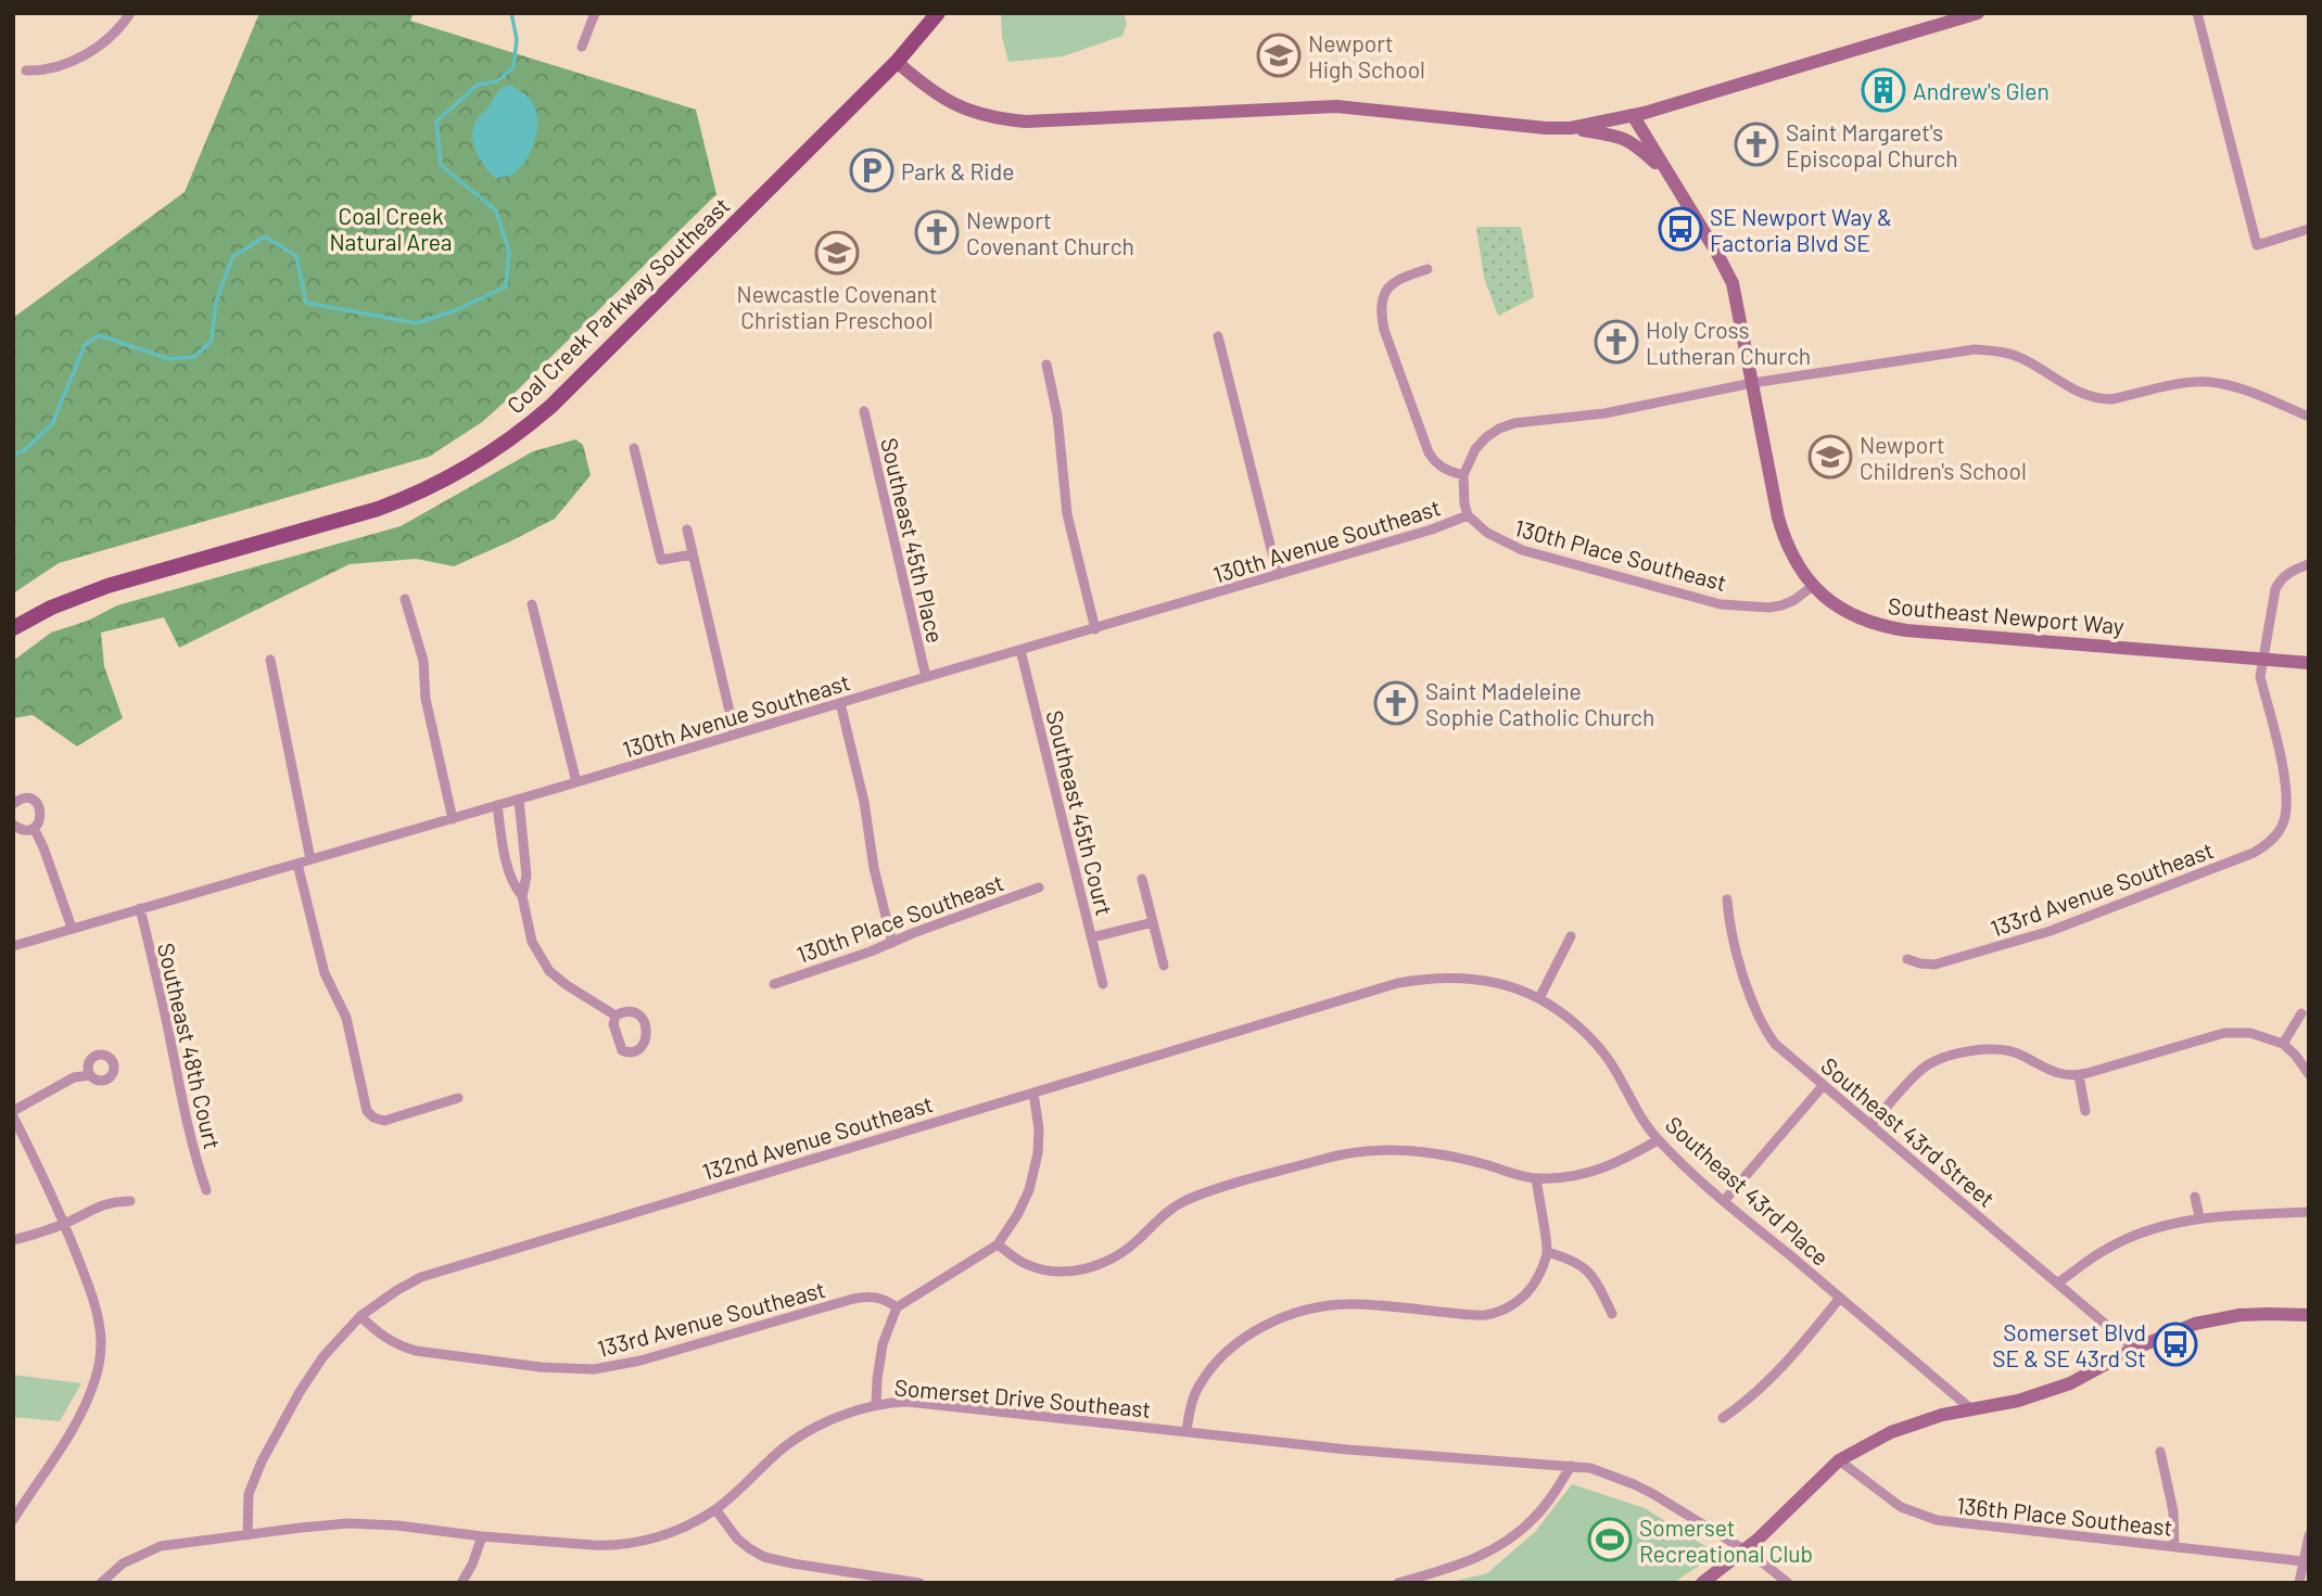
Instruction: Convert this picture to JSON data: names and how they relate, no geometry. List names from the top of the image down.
{
  "streets": {
    "main road": ["Coal Creek Parkway Southeast", "Southeast Newport Way"],
    "street": [
      "Southeast 45th Place",
      "130th Avenue Southeast",
      "130th Place Southeast",
      "Southeast 45th Court",
      "133rd Avenue Southeast",
      "Southeast 48th Court",
      "Southeast 43rd Street",
      "132nd Avenue Southeast",
      "Southeast 43rd Place",
      "Somerset Drive Southeast",
      "136th Place Southeast"
    ]
  },
  "crossings": [
    ["Southeast 45th Place", "130th Avenue Southeast"],
    ["130th Avenue Southeast", "130th Place Southeast"],
    ["130th Avenue Southeast", "Southeast 45th Court"],
    ["130th Avenue Southeast", "Southeast 48th Court"],
    ["130th Place Southeast", "Southeast Newport Way"],
    ["Southeast Newport Way", "133rd Avenue Southeast"],
    ["133rd Avenue Southeast", "132nd Avenue Southeast"],
    ["132nd Avenue Southeast", "Southeast 43rd Place"],
    ["132nd Avenue Southeast", "Somerset Drive Southeast"]
  ],
  "parks": ["Coal Creek Natural Area"],
  "places": {
    "school or university": ["Newport High School", "Newcastle Covenant Christian Preschool", "Newport Children's School"],
    "building": ["Andrew's Glen"],
    "church": [
      "Saint Margaret's Episcopal Church",
      "Newport Covenant Church",
      "Holy Cross Lutheran Church",
      "Saint Madeleine Sophie Catholic Church"
    ],
    "parking": ["Park & Ride"],
    "bus stop": ["SE Newport Way & Factoria Blvd SE", "Somerset Blvd SE & SE 43rd St"],
    "sports": ["Somerset Recreational Club"]
  }
}
